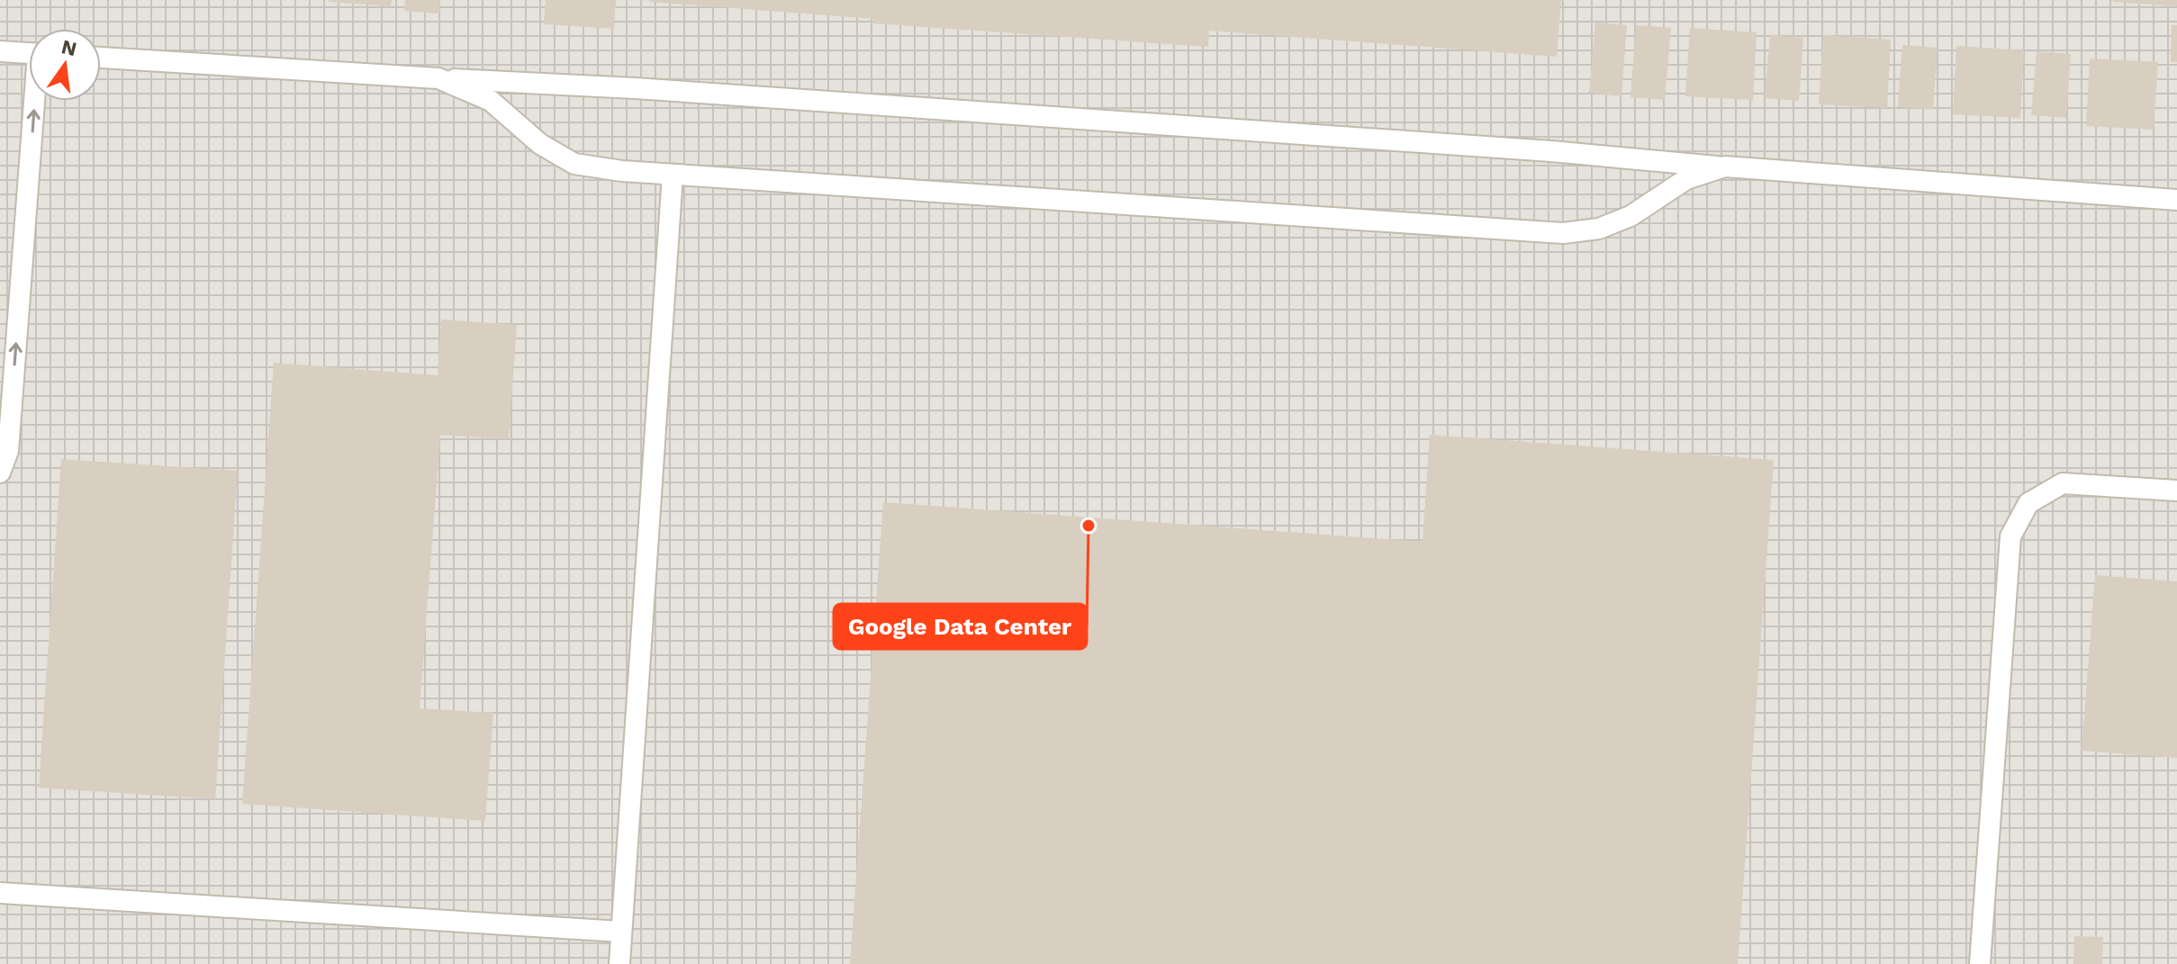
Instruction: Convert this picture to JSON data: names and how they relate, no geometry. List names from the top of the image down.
{
  "places": ["Google Data Center"],
  "north": "top"
}
